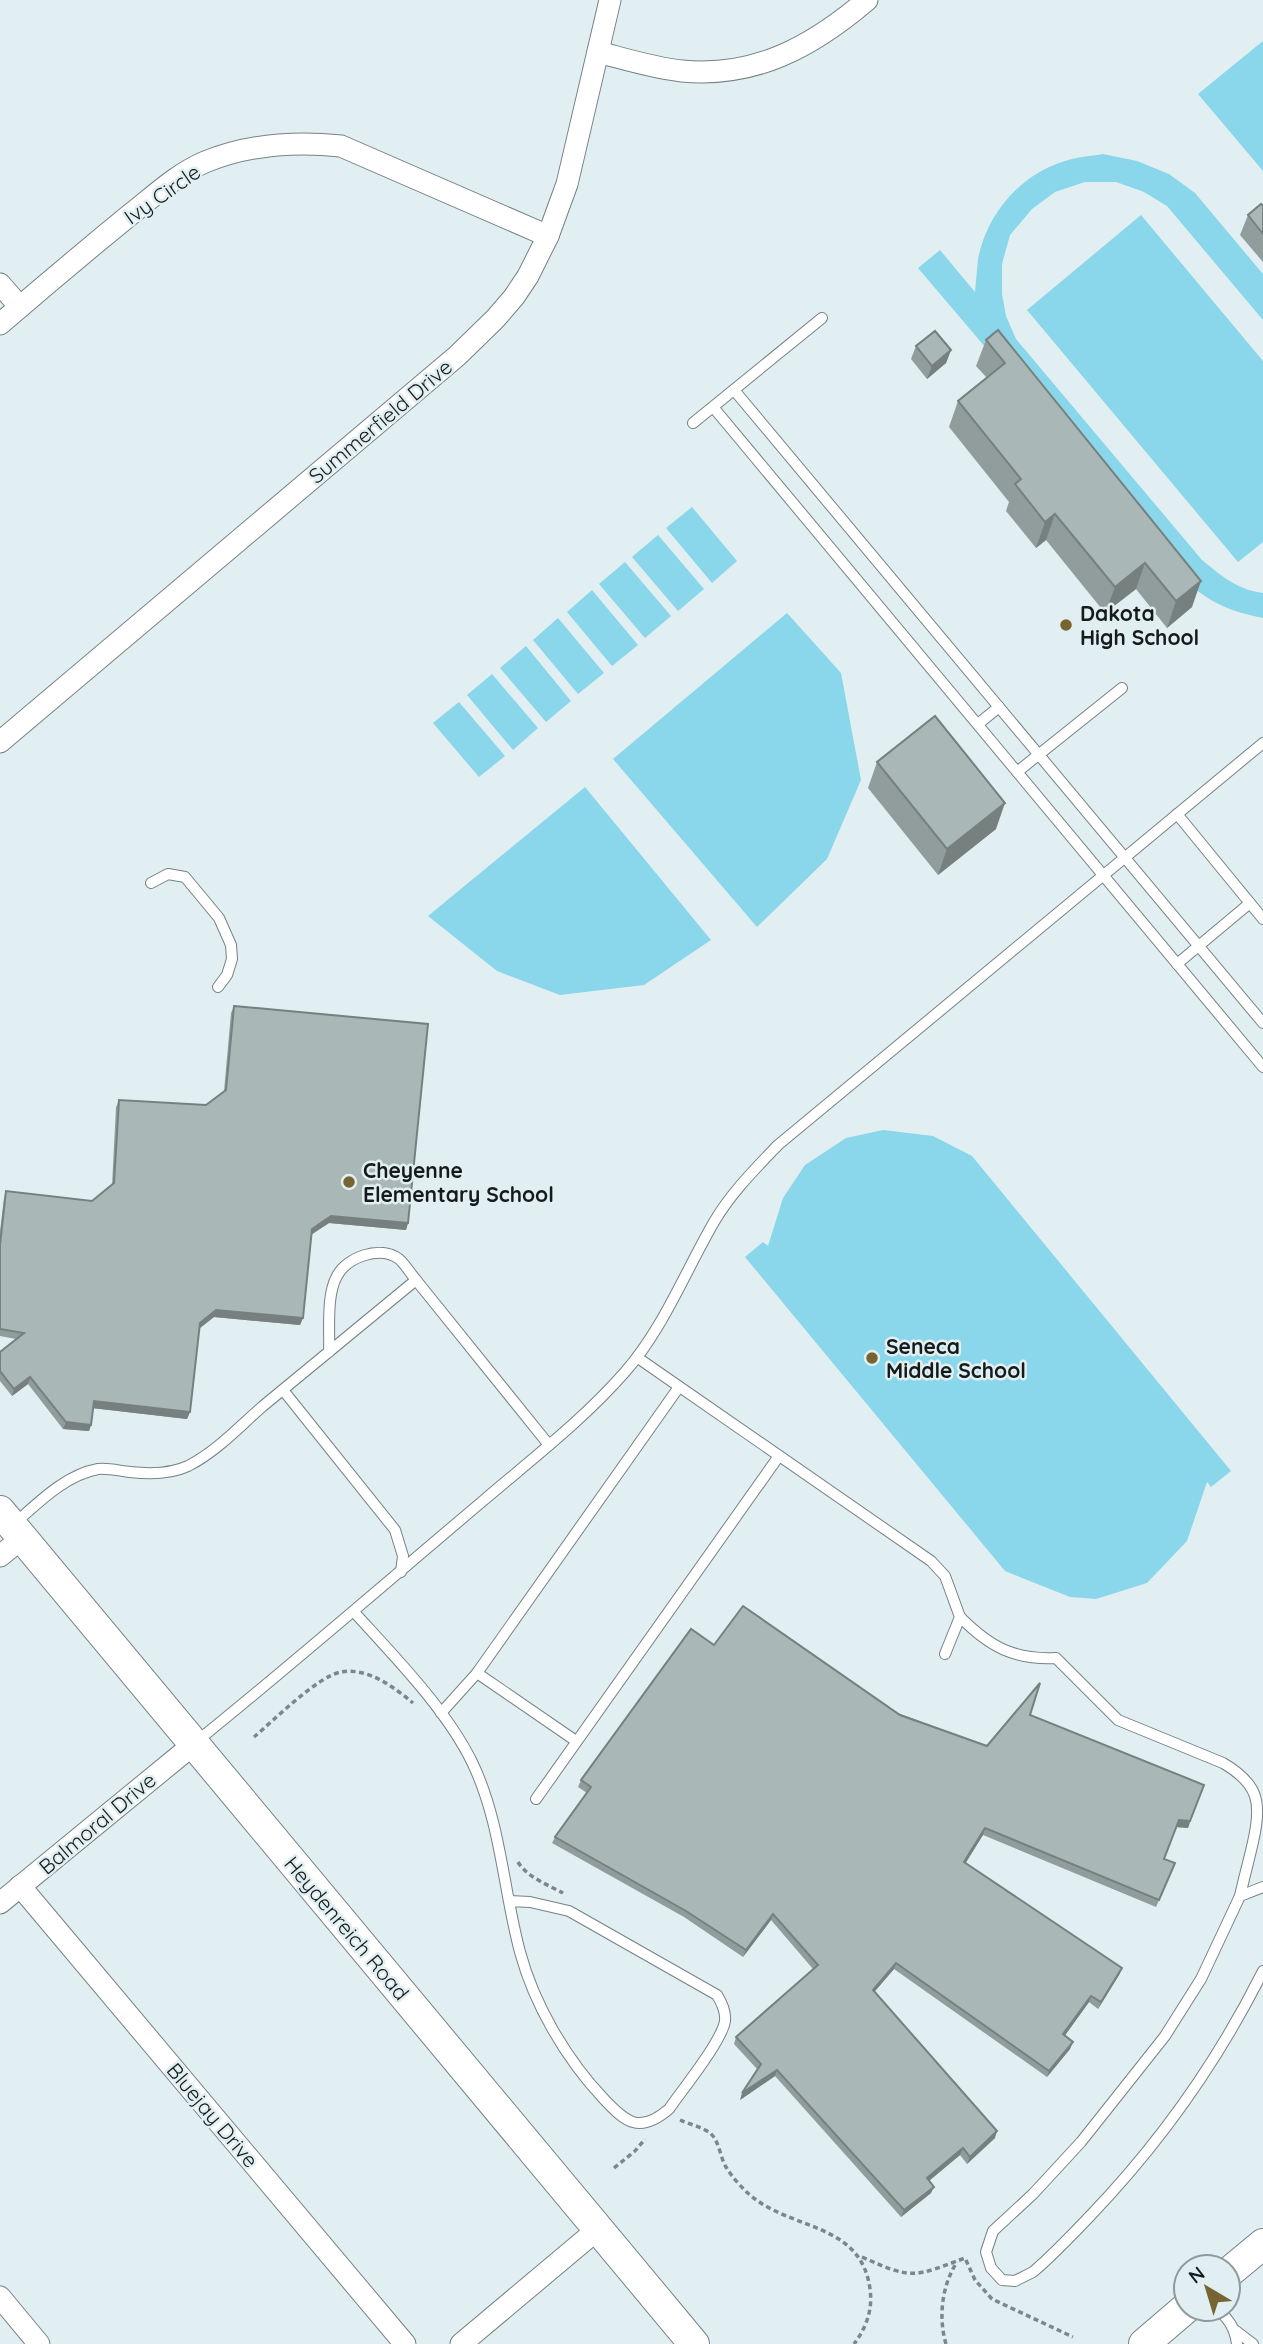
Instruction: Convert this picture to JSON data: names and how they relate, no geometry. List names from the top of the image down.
{
  "streets": {
    "street": [
      "Ivy Circle",
      "Summerfield Drive",
      "Balmoral Drive",
      "Heydenreich Road",
      "Bluejay Drive"
    ]
  },
  "crossings": [
    ["Ivy Circle", "Summerfield Drive"],
    ["Balmoral Drive", "Heydenreich Road"],
    ["Balmoral Drive", "Bluejay Drive"]
  ],
  "places": ["Dakota High School", "Cheyenne Elementary School", "Seneca Middle School"],
  "north": "top left"
}
